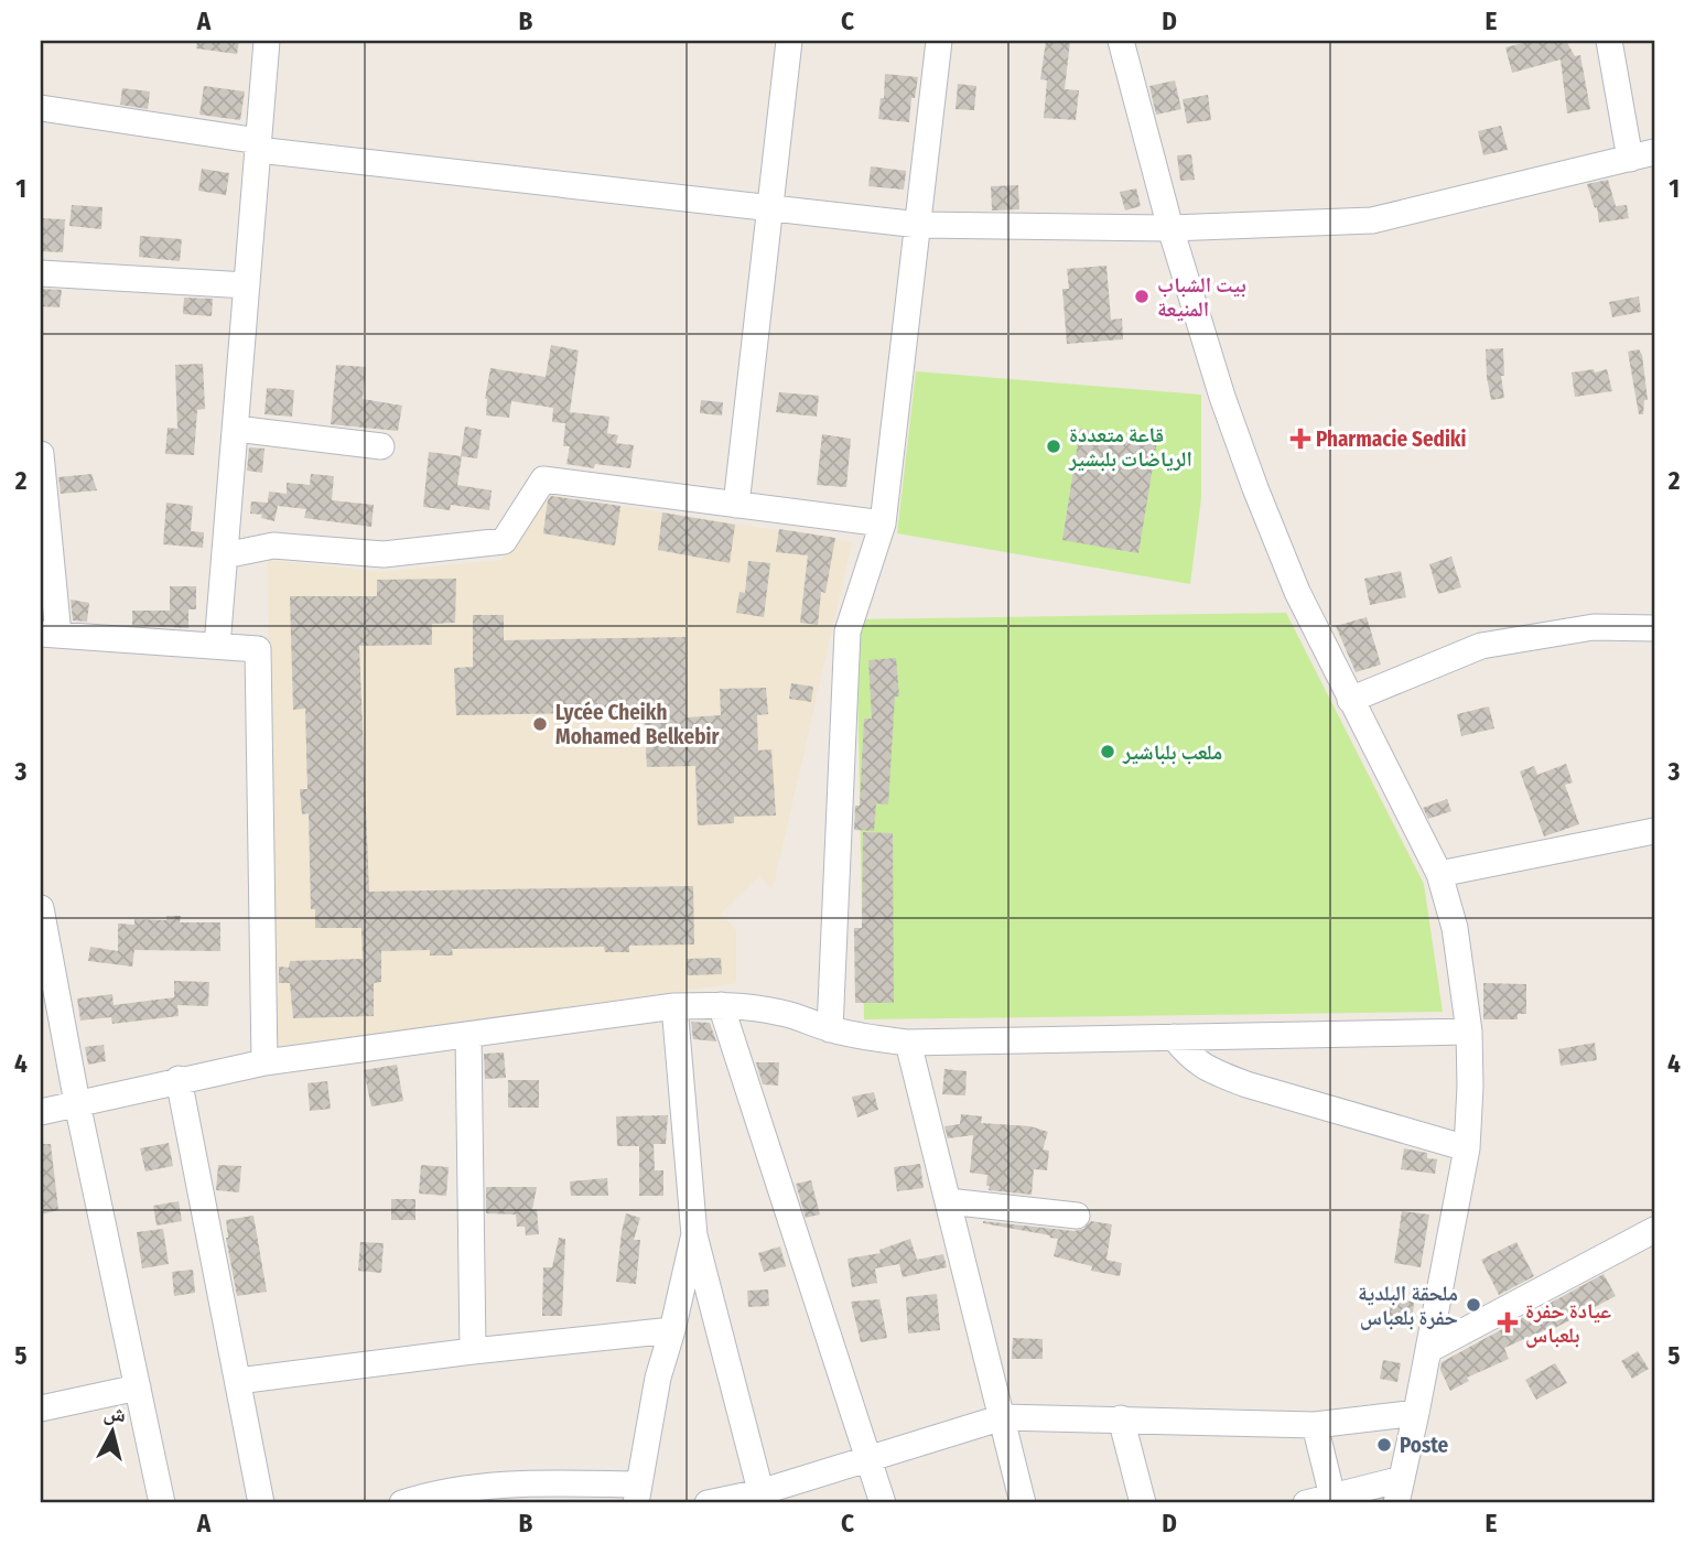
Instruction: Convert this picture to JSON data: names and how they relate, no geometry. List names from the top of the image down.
{
  "places": {
    "other": [
      "بيت الشباب المنيعة",
      "قاعة متعددة الرياضات بلبشير",
      "Lycée Cheikh Mohamed Belkebir",
      "ملعب بلباشير",
      "ملحقة البلدية حفرة بلعباس",
      "Poste"
    ],
    "health": ["Pharmacie Sediki", "عيادة حفرة بلعباس"]
  },
  "north": "top",
  "grid": {
    "columns": [
      "A",
      "B",
      "C",
      "D",
      "E"
    ],
    "rows": [
      "1",
      "2",
      "3",
      "4",
      "5"
    ]
  }
}
